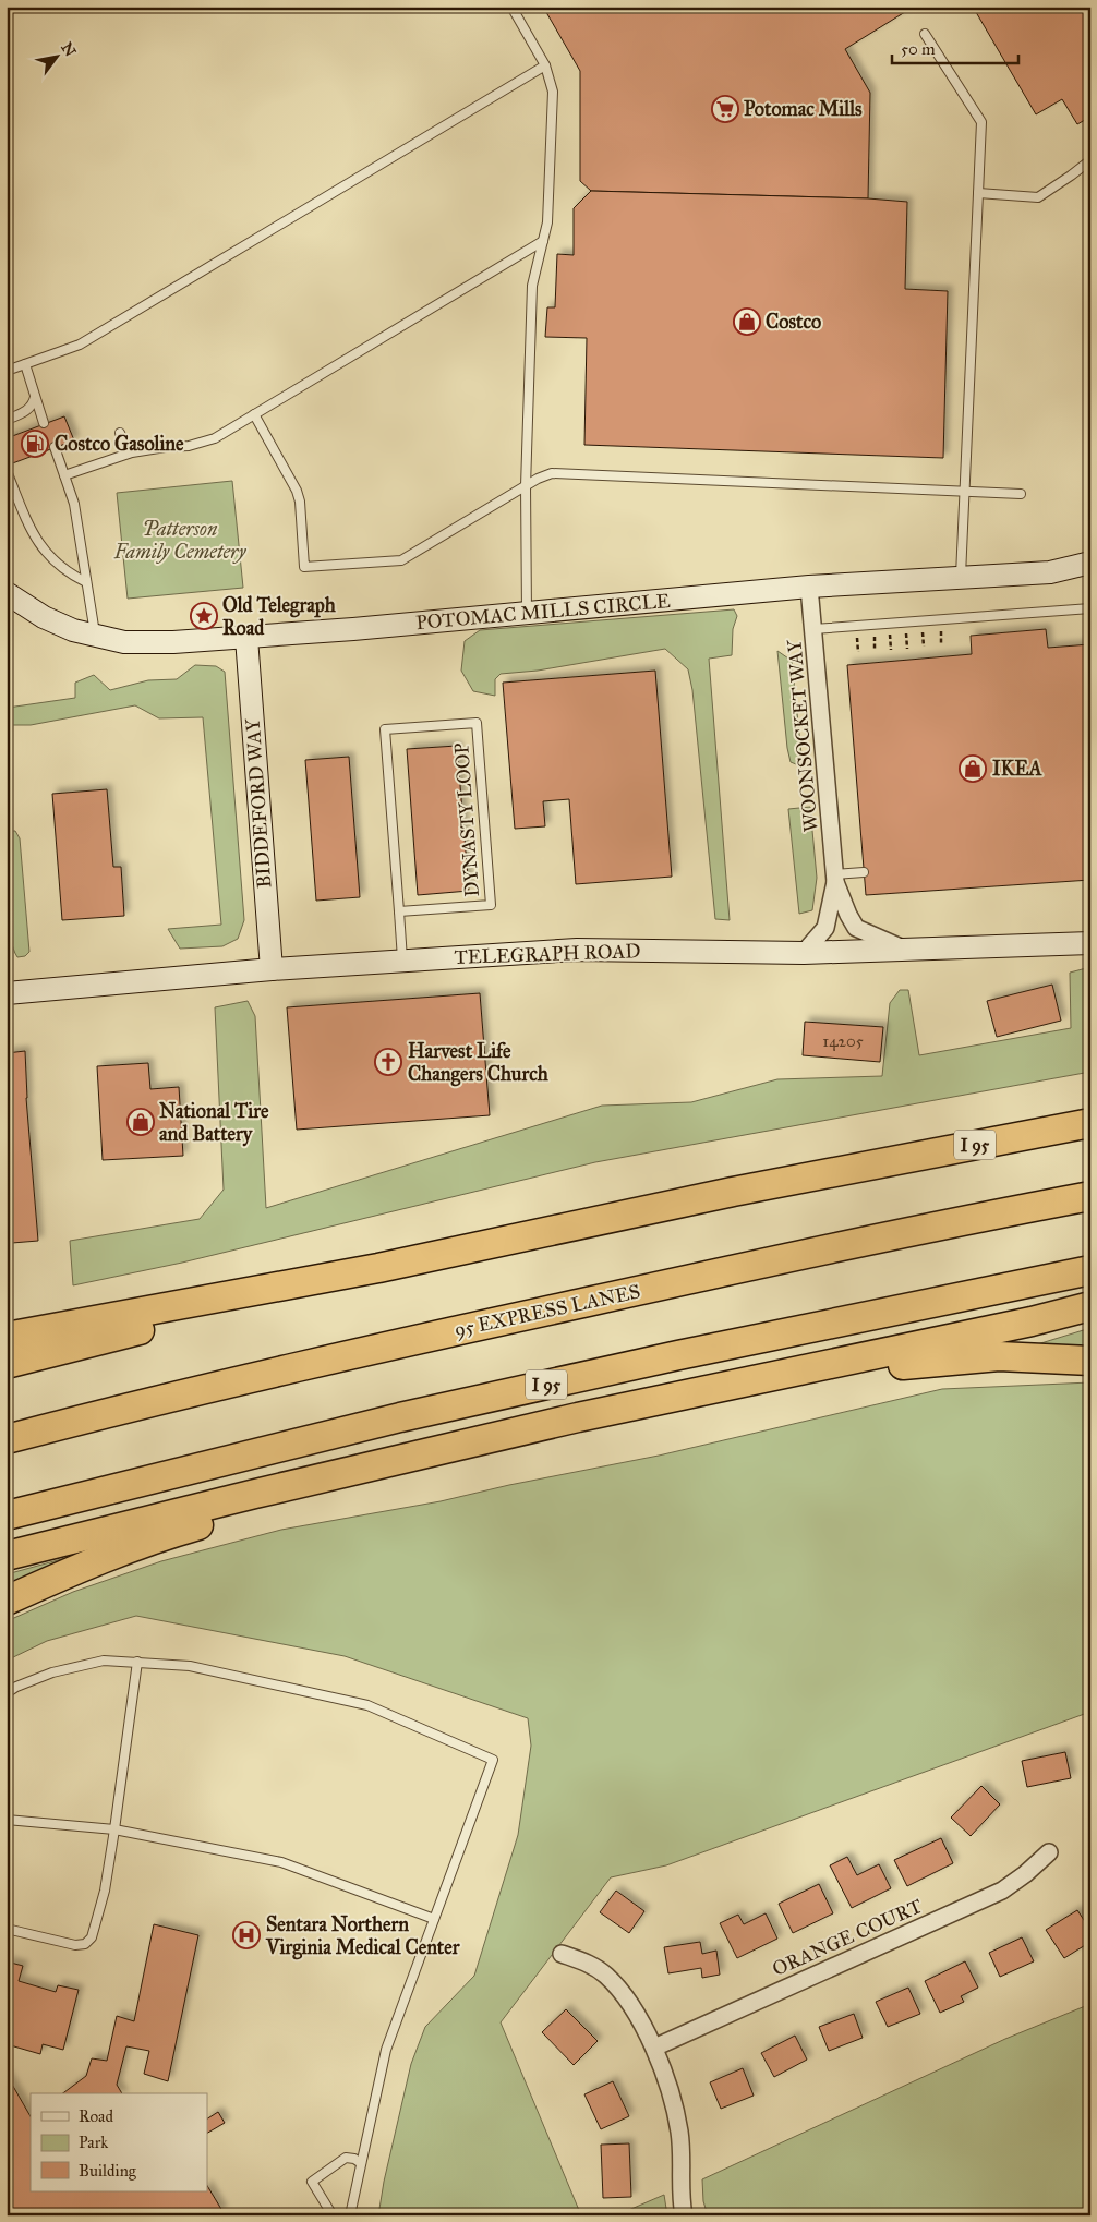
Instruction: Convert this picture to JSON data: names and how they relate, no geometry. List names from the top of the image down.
{
  "streets": {
    "highway": ["I 95", "95 EXPRESS LANES"],
    "street": [
      "POTOMAC MILLS CIRCLE",
      "WOONSOCKET WAY",
      "BIDDEFORD WAY",
      "TELEGRAPH ROAD",
      "ORANGE COURT"
    ],
    "lane": ["DYNASTY LOOP"]
  },
  "crossings": [
    ["POTOMAC MILLS CIRCLE", "WOONSOCKET WAY"],
    ["POTOMAC MILLS CIRCLE", "BIDDEFORD WAY"],
    ["WOONSOCKET WAY", "TELEGRAPH ROAD"],
    ["BIDDEFORD WAY", "TELEGRAPH ROAD"],
    ["DYNASTY LOOP", "TELEGRAPH ROAD"]
  ],
  "parks": ["Patterson Family Cemetery"],
  "places": {
    "supermarket": ["Potomac Mills"],
    "shop": ["Costco", "IKEA", "National Tire and Battery"],
    "fuel station": ["Costco Gasoline"],
    "place": ["Old Telegraph Road"],
    "church": ["Harvest Life Changers Church"],
    "hospital": ["Sentara Northern Virginia Medical Center"]
  },
  "house_numbers": ["14205"],
  "legend": ["Road", "Park", "Building"],
  "scale_bar": "50 m",
  "north": "top right"
}
